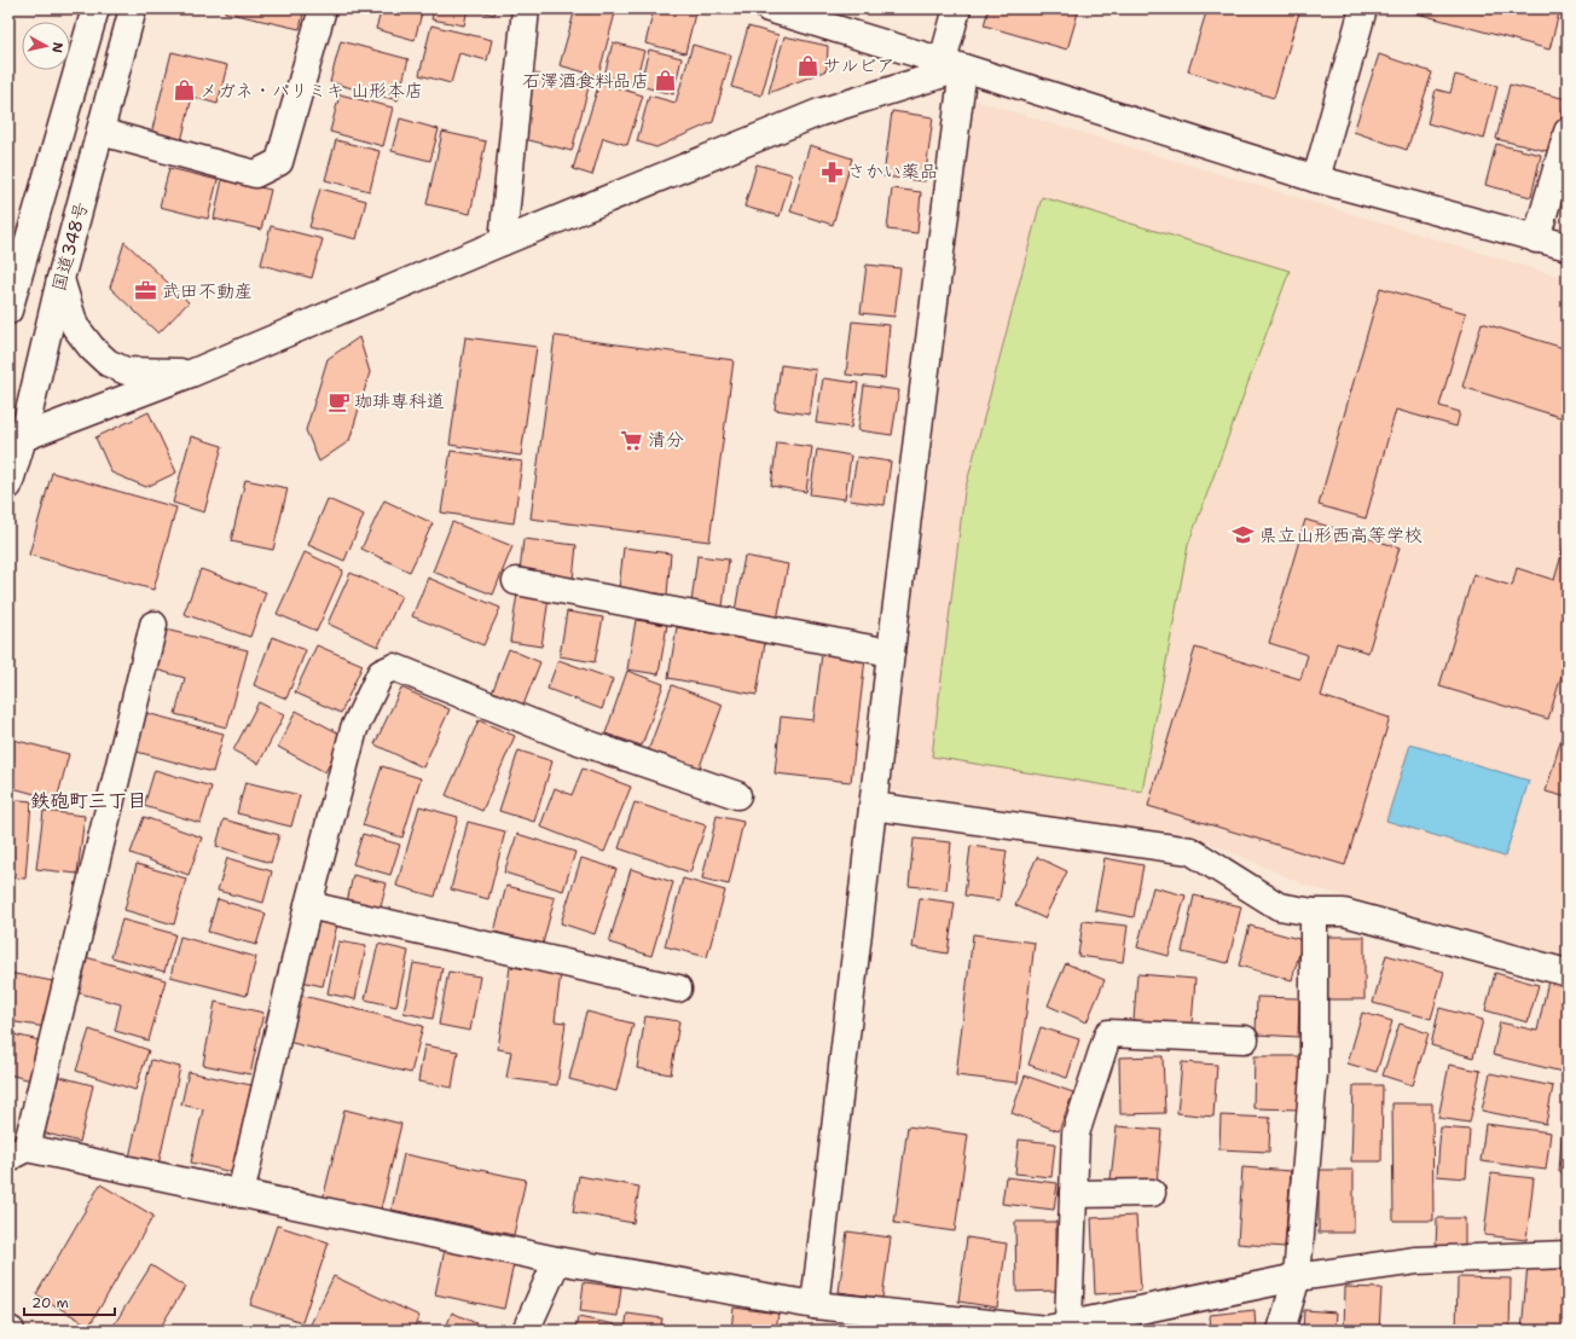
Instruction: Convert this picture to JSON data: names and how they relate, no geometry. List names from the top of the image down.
{
  "streets": {
    "main road": ["国道348号"]
  },
  "districts": ["鉄砲町三丁目"],
  "places": {
    "shop": ["サルビア", "石澤酒食料品店", "メガネ・パリミキ 山形本店"],
    "pharmacy": ["さかい薬品"],
    "office": ["武田不動産"],
    "cafe": ["珈琲専科道"],
    "supermarket": ["清分"],
    "school or university": ["県立山形西高等学校"]
  },
  "scale_bar": "20 m",
  "north": "right"
}
